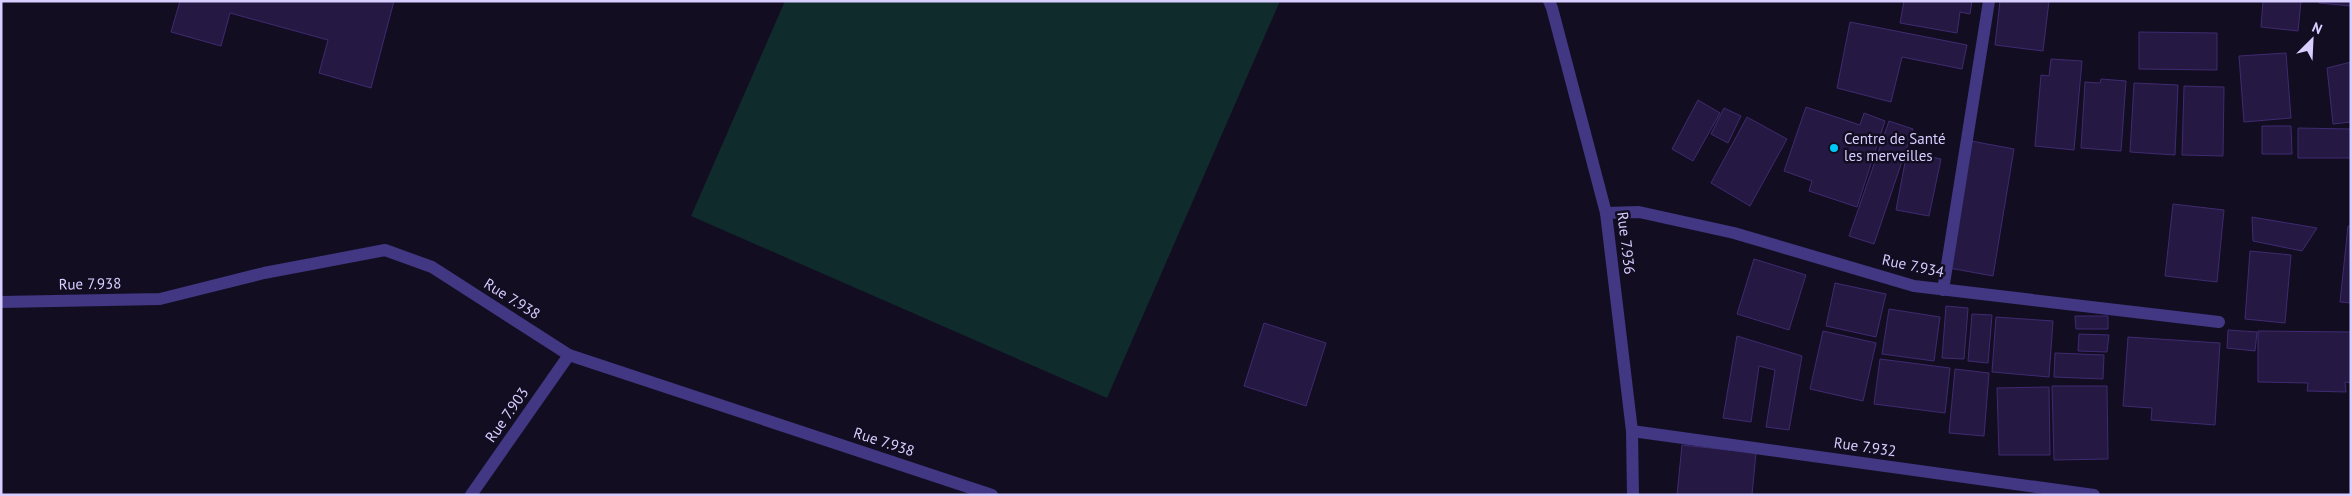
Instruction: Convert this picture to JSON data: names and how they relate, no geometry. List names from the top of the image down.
{
  "streets": {
    "street": [
      "Rue 7.936",
      "Rue 7.934",
      "Rue 7.938",
      "Rue 7.903",
      "Rue 7.932"
    ]
  },
  "crossings": [
    ["Rue 7.936", "Rue 7.934"],
    ["Rue 7.936", "Rue 7.932"],
    ["Rue 7.938", "Rue 7.903"]
  ],
  "places": ["Centre de Santé les merveilles"],
  "north": "top right"
}
